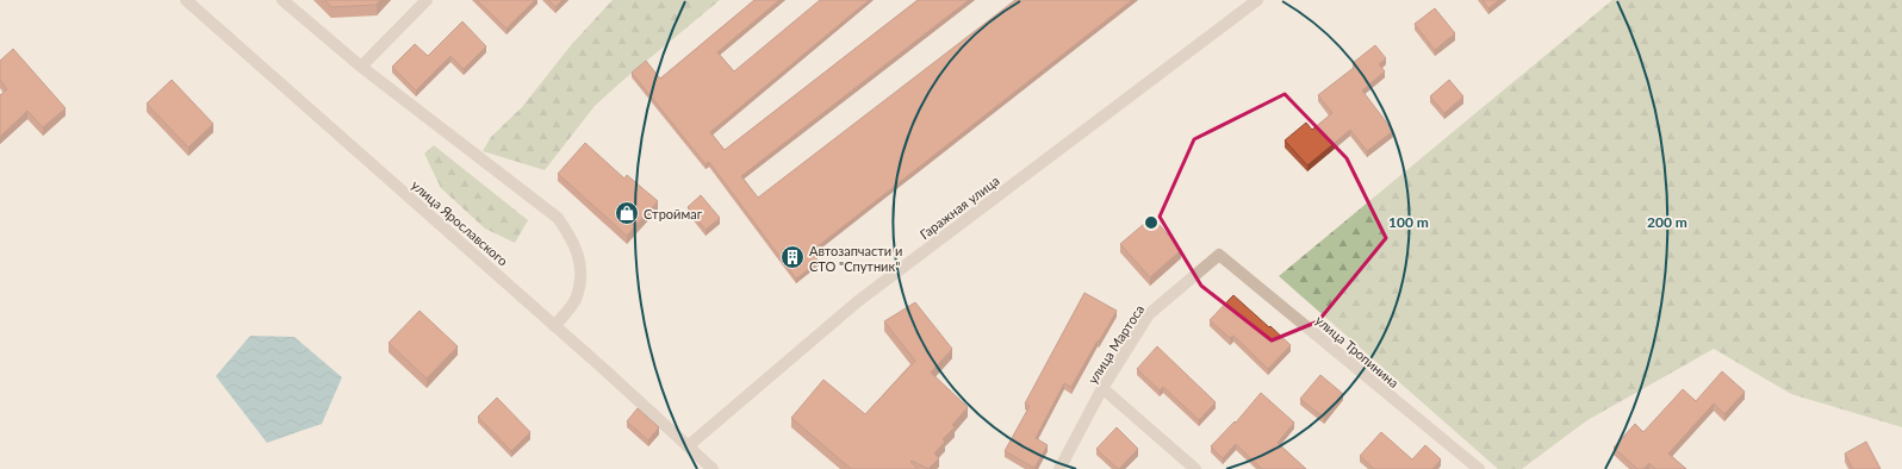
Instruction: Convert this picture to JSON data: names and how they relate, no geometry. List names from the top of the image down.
{
  "streets": {
    "street": [
      "Гаражная улица",
      "улица Ярославского",
      "улица Мартоса",
      "улица Тропинина"
    ]
  },
  "crossings": [
    ["Гаражная улица", "улица Ярославского"],
    ["улица Мартоса", "улица Тропинина"]
  ],
  "places": {
    "shop": ["Строймаг"],
    "building": ["Автозапчасти и СТО \"Спутник\""]
  },
  "rings": ["100 m", "200 m"]
}
